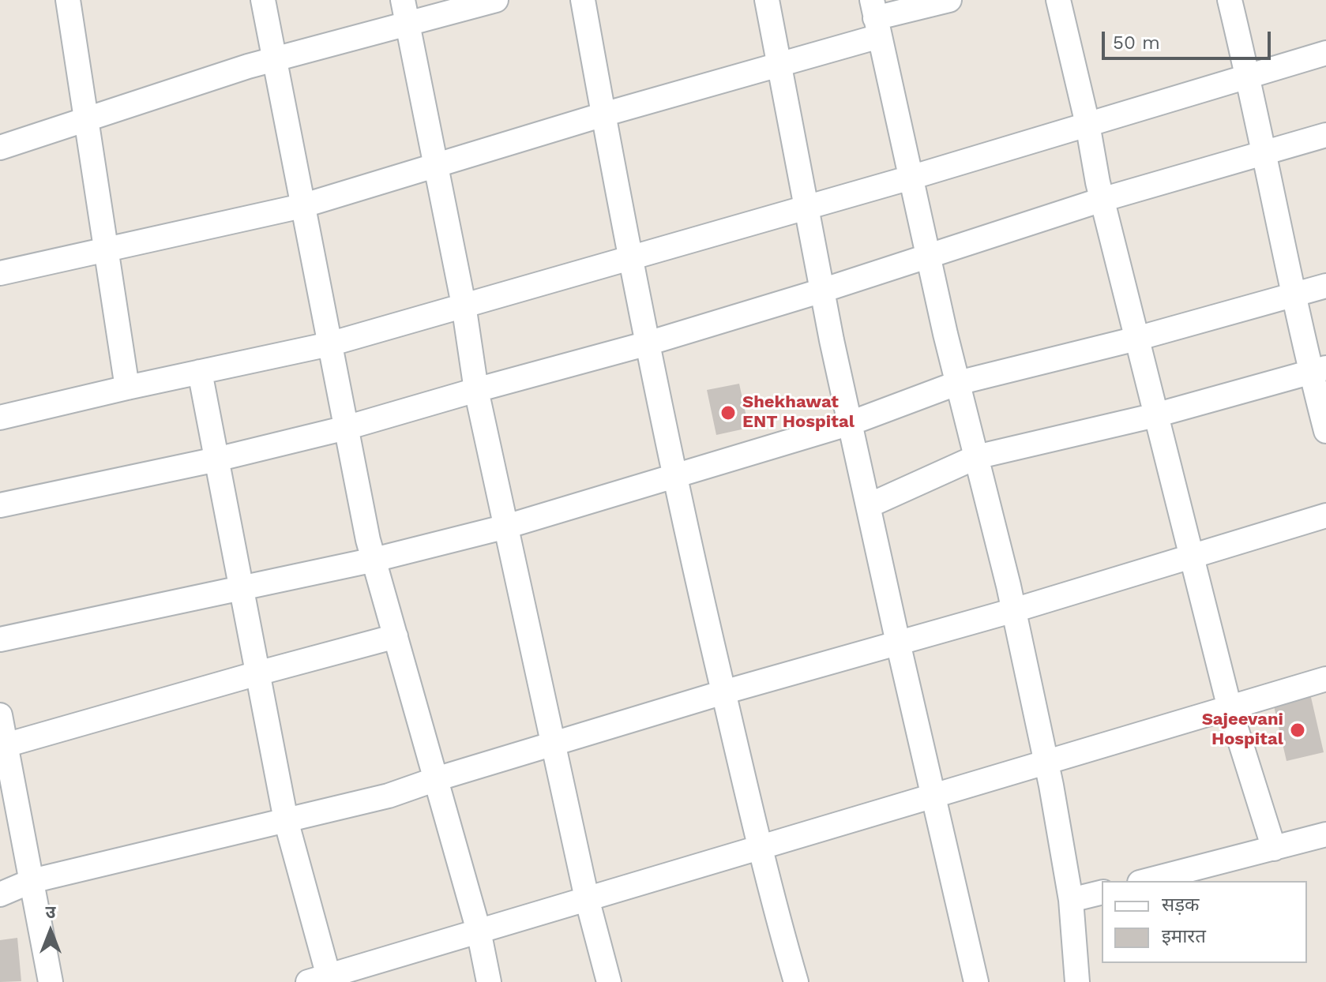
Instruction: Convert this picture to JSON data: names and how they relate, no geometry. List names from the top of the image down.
{
  "places": ["Shekhawat ENT Hospital", "Sajeevani Hospital"],
  "legend": ["सड़क", "इमारत"],
  "scale_bar": "50 m",
  "north": "top"
}
